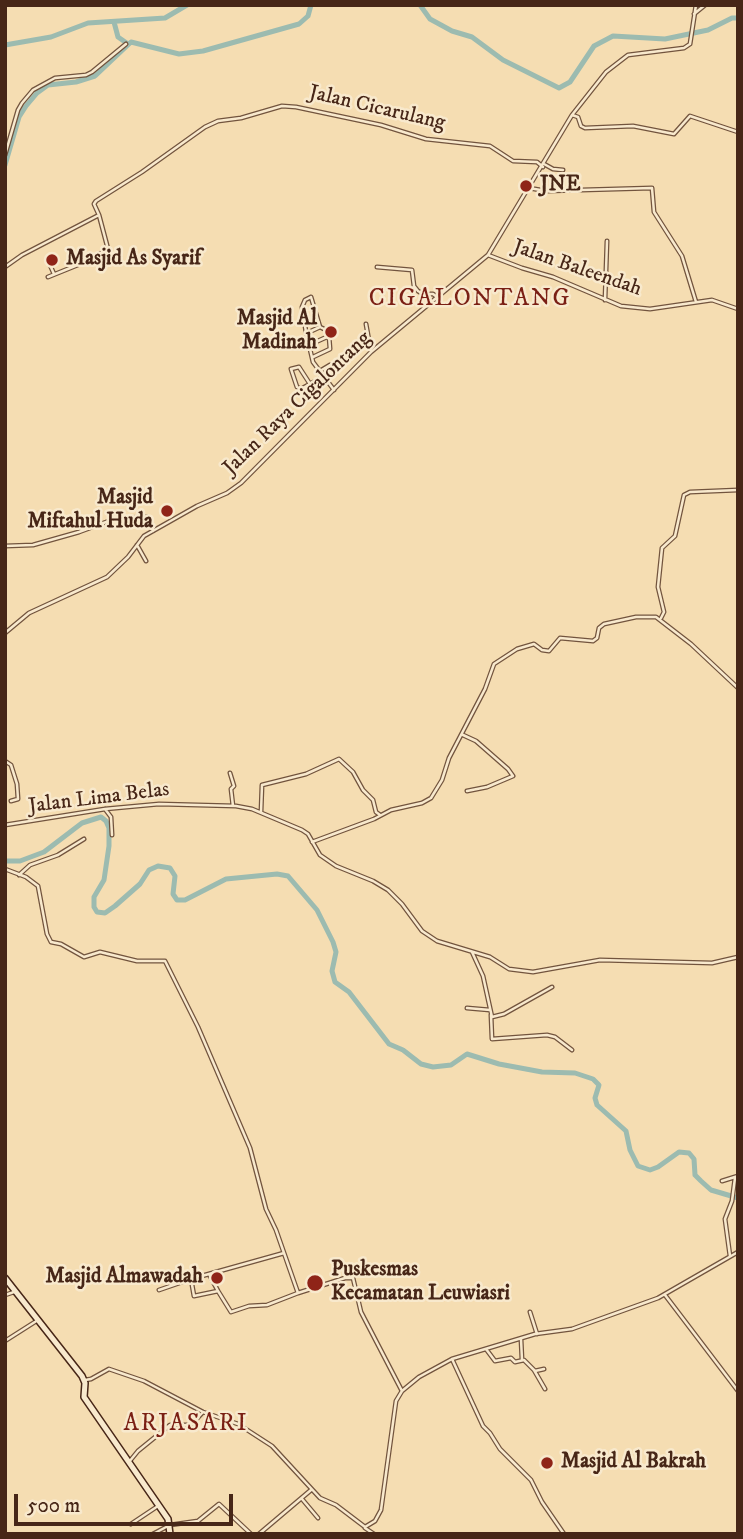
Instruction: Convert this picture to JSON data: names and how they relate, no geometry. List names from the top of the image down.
{
  "streets": {
    "street": [
      "Jalan Cicarulang",
      "Jalan Baleendah",
      "Jalan Raya Cigalontang",
      "Jalan Lima Belas"
    ]
  },
  "crossings": [
    ["Jalan Cicarulang", "Jalan Raya Cigalontang"],
    ["Jalan Baleendah", "Jalan Raya Cigalontang"]
  ],
  "districts": ["CIGALONTANG", "ARJASARI"],
  "places": [
    "JNE",
    "Masjid As Syarif",
    "Masjid Al Madinah",
    "Masjid Miftahul Huda",
    "Masjid Almawadah",
    "Puskesmas Kecamatan Leuwiasri",
    "Masjid Al Bakrah"
  ],
  "scale_bar": "500 m"
}
